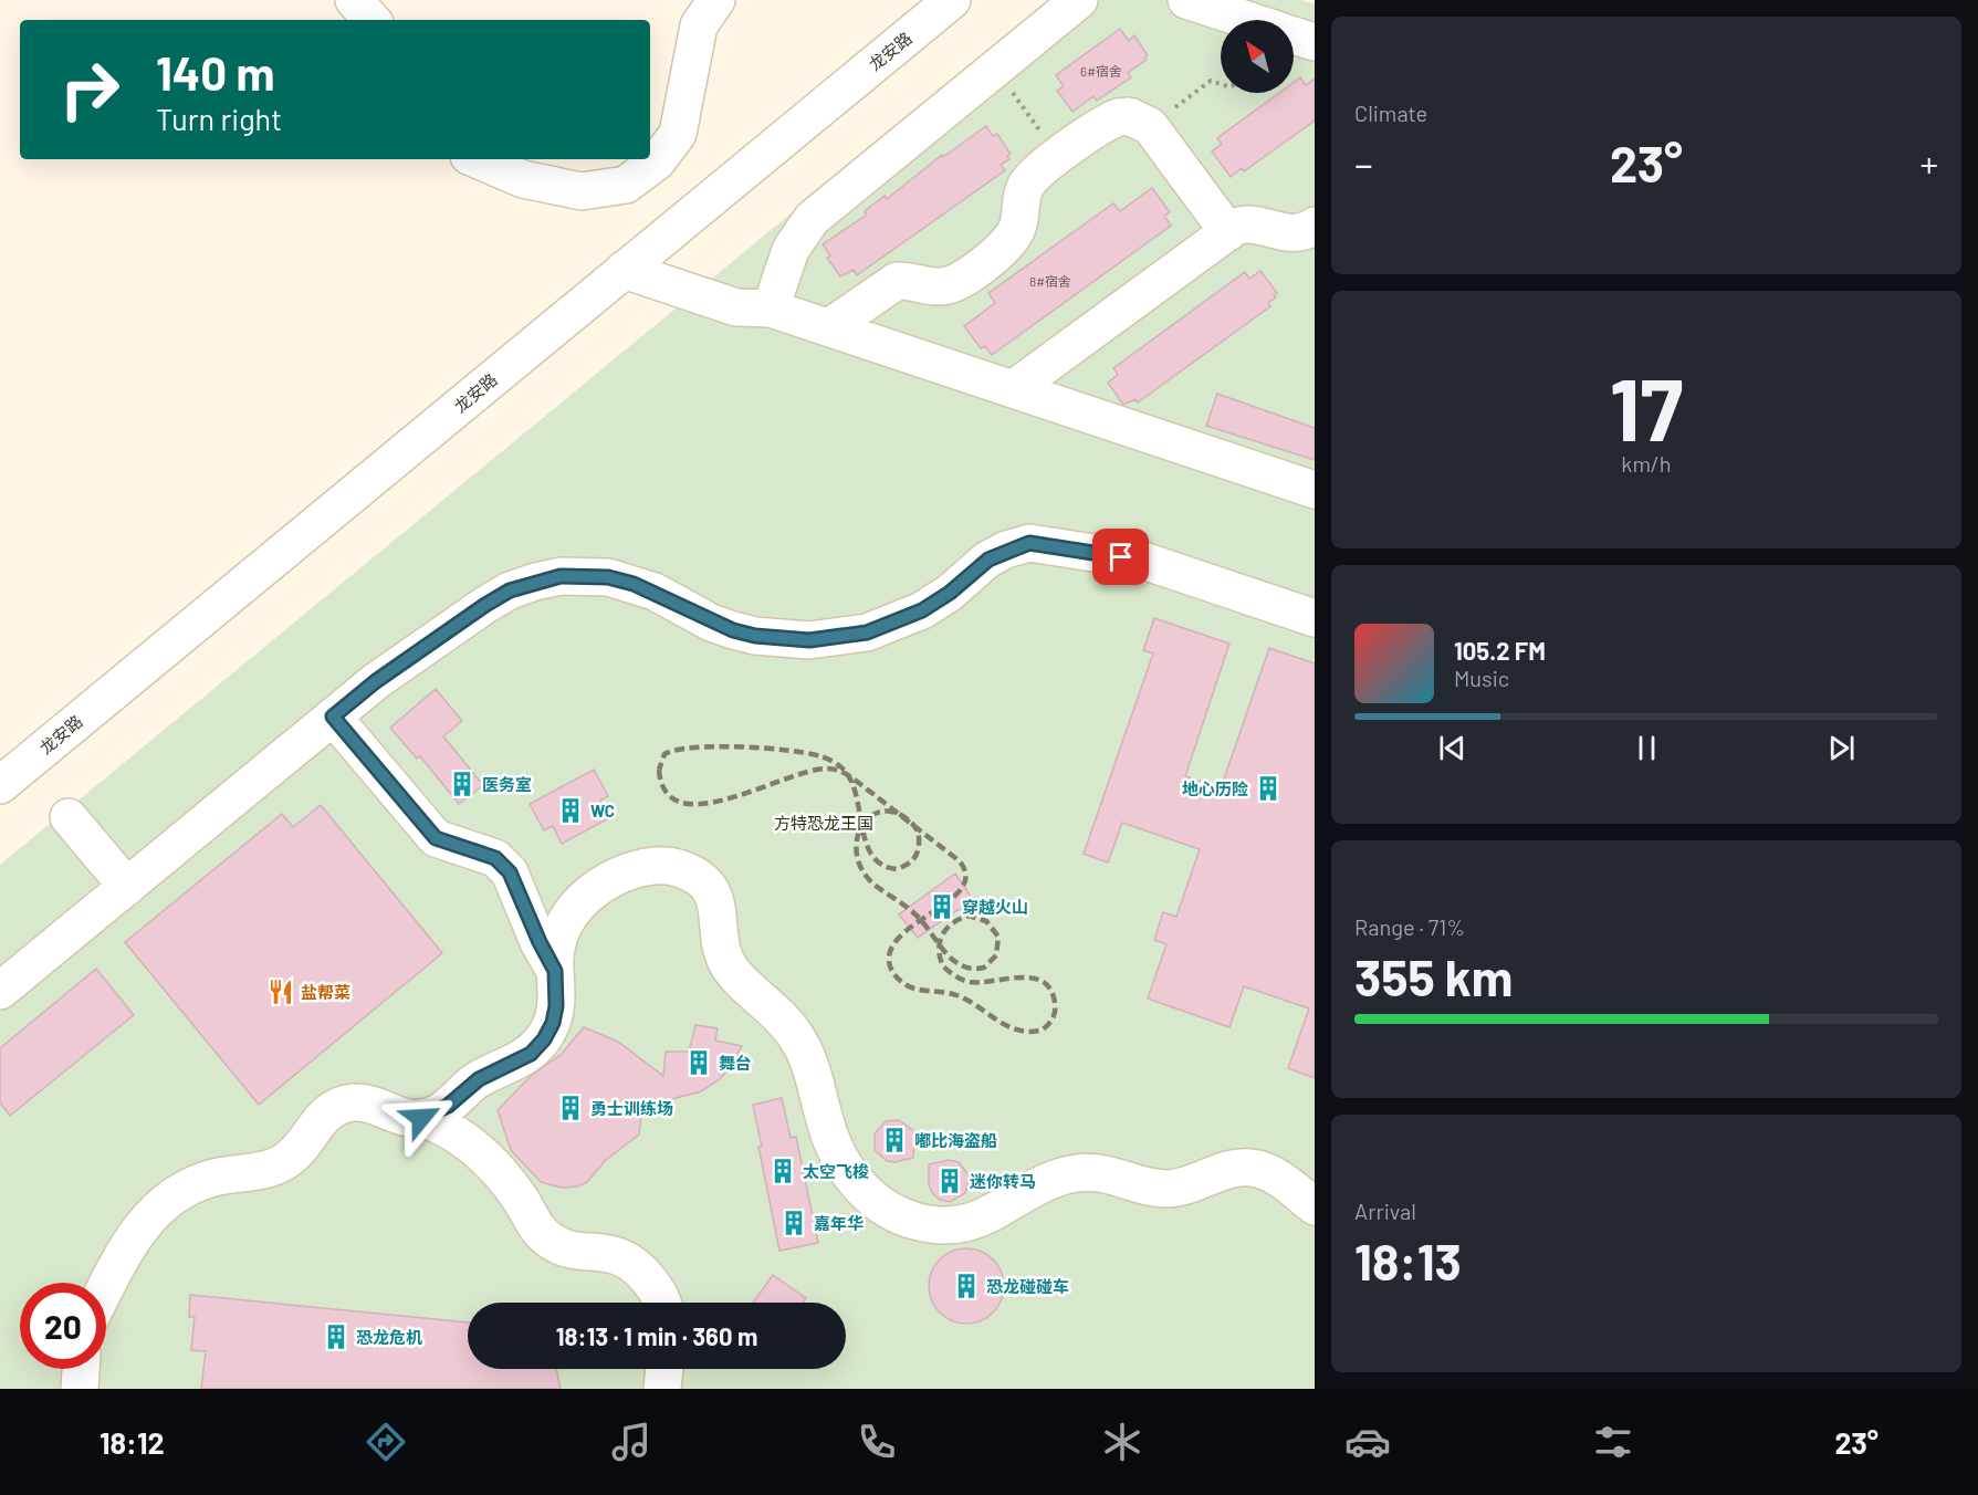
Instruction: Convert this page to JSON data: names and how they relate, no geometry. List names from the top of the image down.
{
  "streets": {
    "main road": ["龙安路"]
  },
  "parks": ["方特恐龙王国"],
  "places": {
    "building": [
      "医务室",
      "地心历险",
      "WC",
      "穿越火山",
      "舞台",
      "勇士训练场",
      "嘟比海盗船",
      "太空飞梭",
      "迷你转马",
      "嘉年华",
      "恐龙碰碰车",
      "恐龙危机"
    ],
    "restaurant": ["盐帮菜"]
  },
  "house_numbers": ["6#宿舍", "8#宿舍"],
  "north": "top left",
  "page": {
    "tile": [
      "Climate",
      ["17", "km/h"],
      ["Range · 71%", "355 km"],
      ["Arrival", "18:13"]
    ],
    "turn": ["140 m", "Turn right"],
    "heat": ["−", "23°", "+"],
    "song": ["105.2 FM", "Music"],
    "limit": "20",
    "trip": "18:13 · 1 min · 360 m",
    "tabs": ["18:12", "23°"]
  }
}
